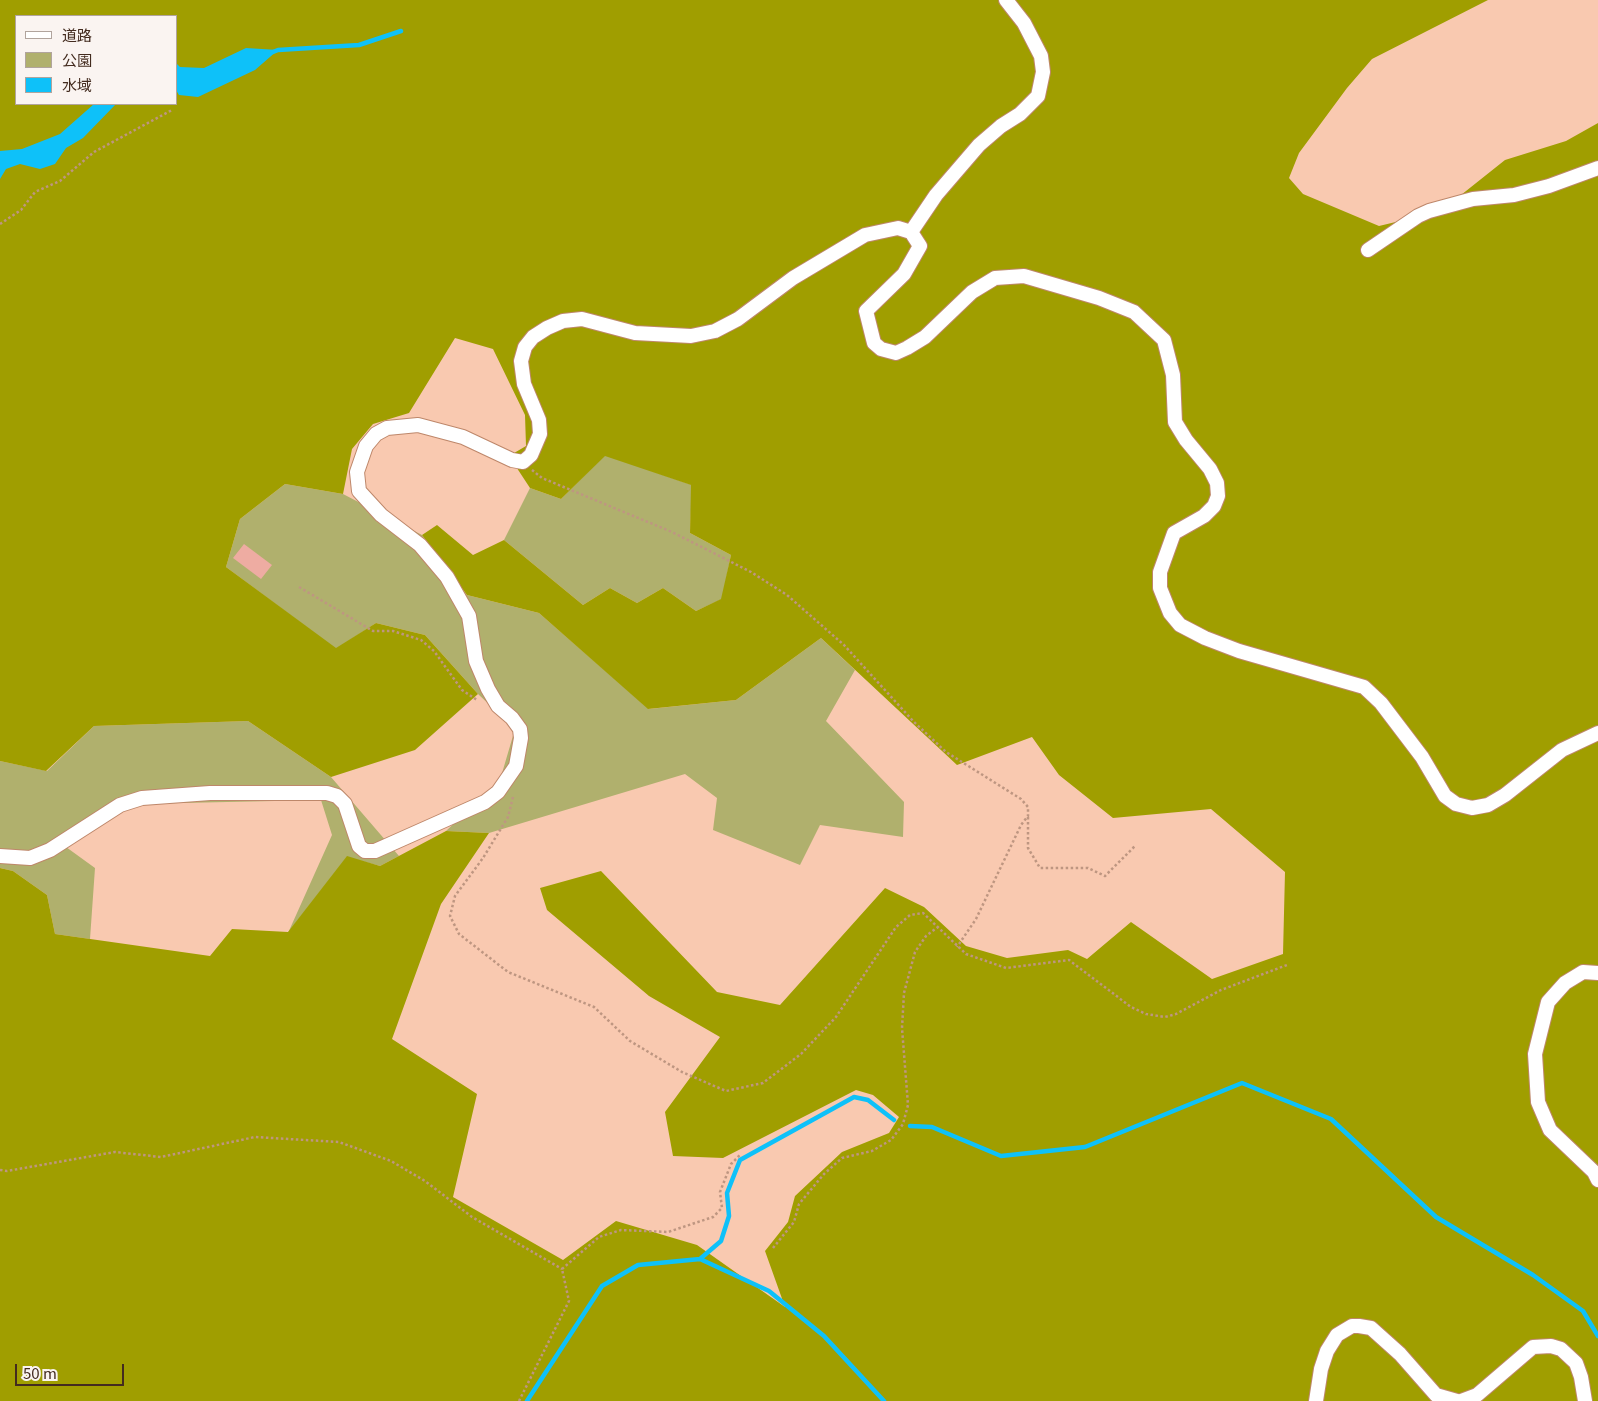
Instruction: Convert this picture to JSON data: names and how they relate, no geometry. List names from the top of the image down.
{
  "legend": ["道路", "公園", "水域"],
  "scale_bar": "50 m"
}
